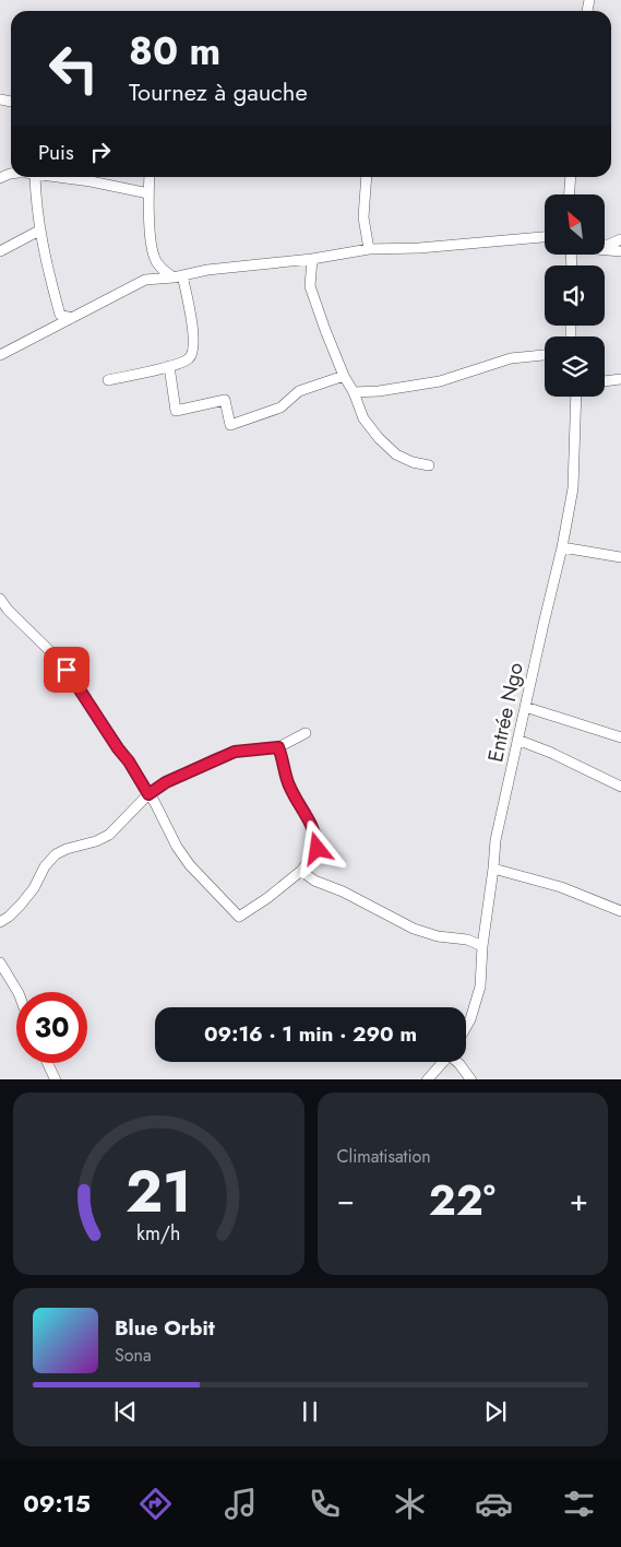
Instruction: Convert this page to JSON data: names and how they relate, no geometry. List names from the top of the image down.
{
  "streets": {
    "street": ["Entrée Ngo"]
  },
  "north": "top left",
  "page": {
    "turn": ["80 m", "Tournez à gauche"],
    "then": "Puis",
    "limit": "30",
    "trip": "09:16 · 1 min · 290 m",
    "tile": "Climatisation",
    "heat": ["−", "22°", "+"],
    "song": ["Blue Orbit", "Sona"],
    "tabs": "09:15",
    "gauge": ["21", "km/h"]
  }
}
